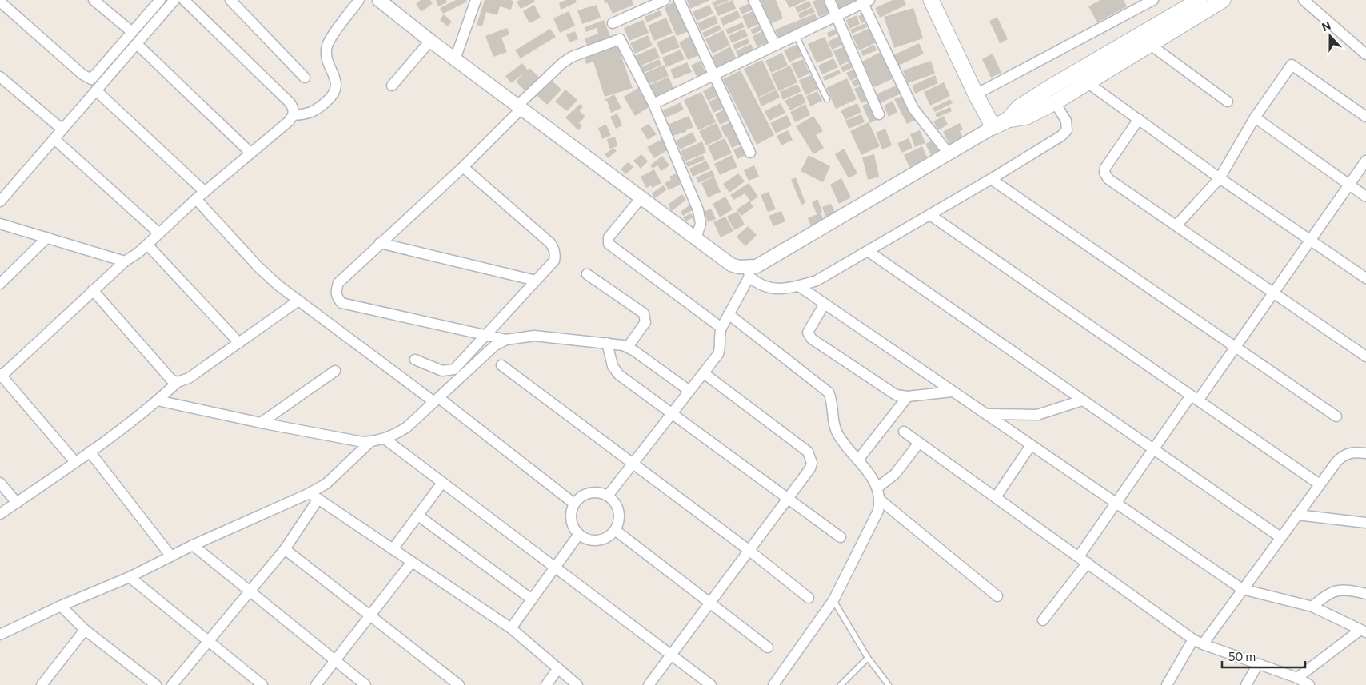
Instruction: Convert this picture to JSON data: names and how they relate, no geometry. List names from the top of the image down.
{
  "scale_bar": "50 m",
  "north": "top"
}
